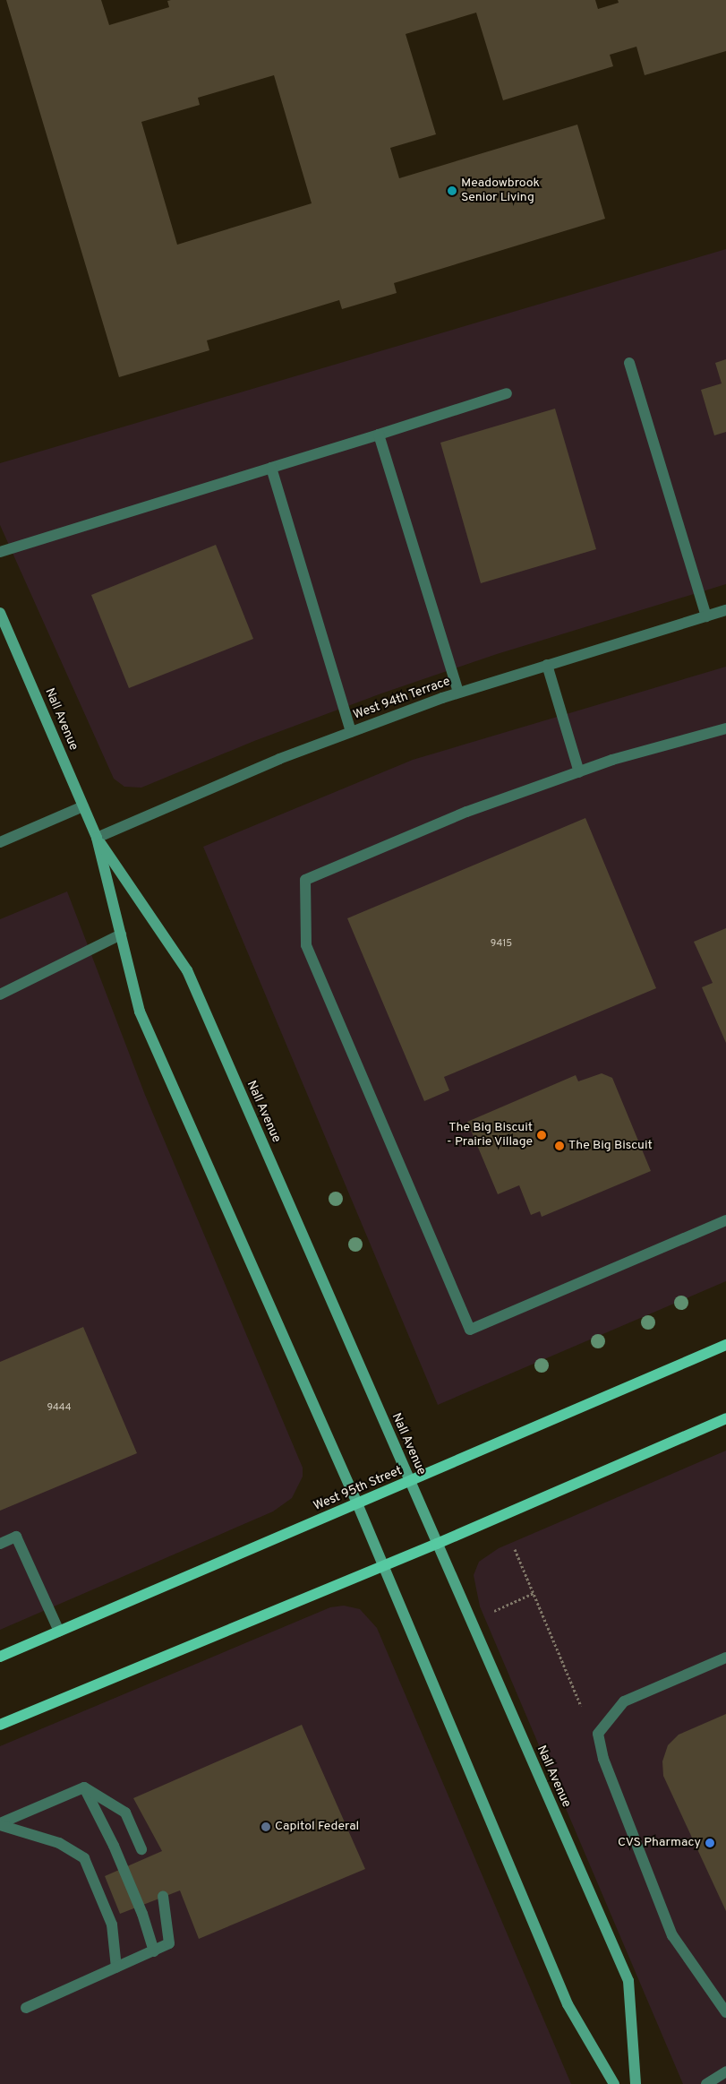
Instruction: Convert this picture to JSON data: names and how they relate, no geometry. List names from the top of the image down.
{
  "streets": {
    "main road": ["Nall Avenue", "West 95th Street"],
    "street": ["West 94th Terrace"]
  },
  "crossings": [
    ["West 94th Terrace", "Nall Avenue"],
    ["Nall Avenue", "West 95th Street"]
  ],
  "places": [
    "Meadowbrook Senior Living",
    "The Big Biscuit - Prairie Village",
    "The Big Biscuit",
    "Capitol Federal",
    "CVS Pharmacy"
  ],
  "house_numbers": ["9415", "9444"]
}
